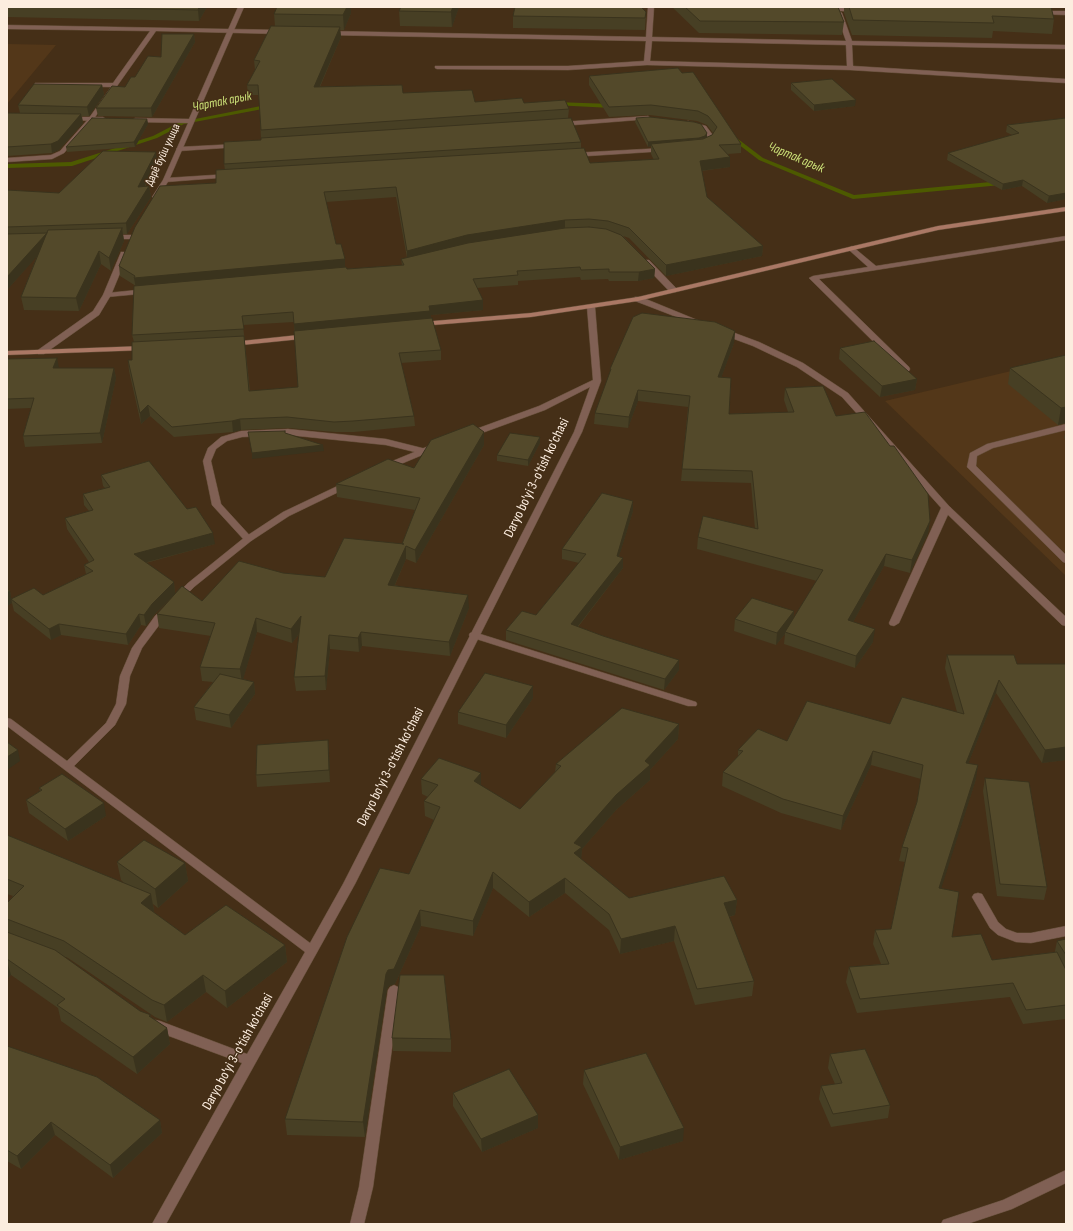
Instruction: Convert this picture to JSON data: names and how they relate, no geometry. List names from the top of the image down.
{
  "streets": {
    "street": ["Дарё буйи улица", "Daryo bo'yi 3-o'tish ko'chasi"]
  },
  "water": ["Чартак арык"]
}
